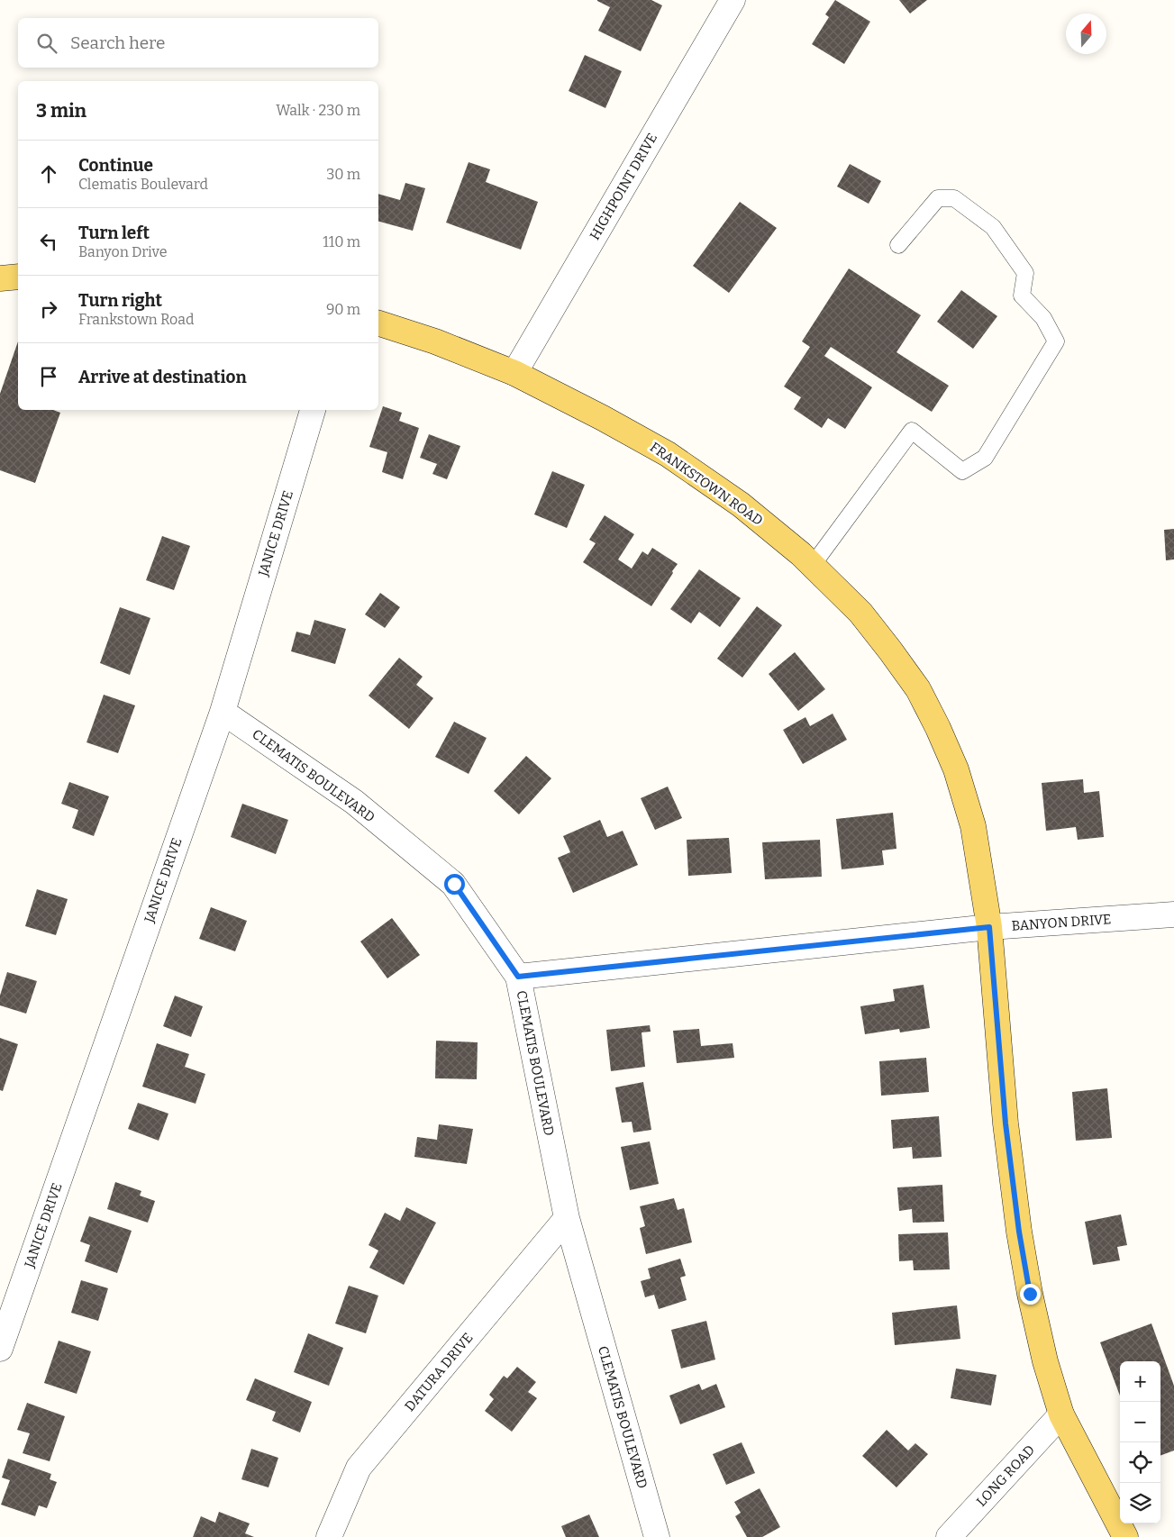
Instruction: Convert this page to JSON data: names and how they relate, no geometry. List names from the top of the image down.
{
  "streets": {
    "main road": ["FRANKSTOWN ROAD"],
    "street": [
      "HIGHPOINT DRIVE",
      "JANICE DRIVE",
      "CLEMATIS BOULEVARD",
      "BANYON DRIVE",
      "DATURA DRIVE",
      "LONG ROAD"
    ]
  },
  "crossings": [
    ["HIGHPOINT DRIVE", "FRANKSTOWN ROAD"],
    ["FRANKSTOWN ROAD", "BANYON DRIVE"],
    ["FRANKSTOWN ROAD", "LONG ROAD"],
    ["JANICE DRIVE", "CLEMATIS BOULEVARD"],
    ["CLEMATIS BOULEVARD", "BANYON DRIVE"],
    ["CLEMATIS BOULEVARD", "DATURA DRIVE"]
  ],
  "north": "top",
  "page": {
    "search": "Search here",
    "heading": ["3 min", "Walk · 230 m"],
    "list": [
      ["Continue", "Clematis Boulevard", "30 m"],
      ["Turn left", "Banyon Drive", "110 m"],
      ["Turn right", "Frankstown Road", "90 m"],
      "Arrive at destination"
    ],
    "map_buttons": ["+", "−"]
  }
}
